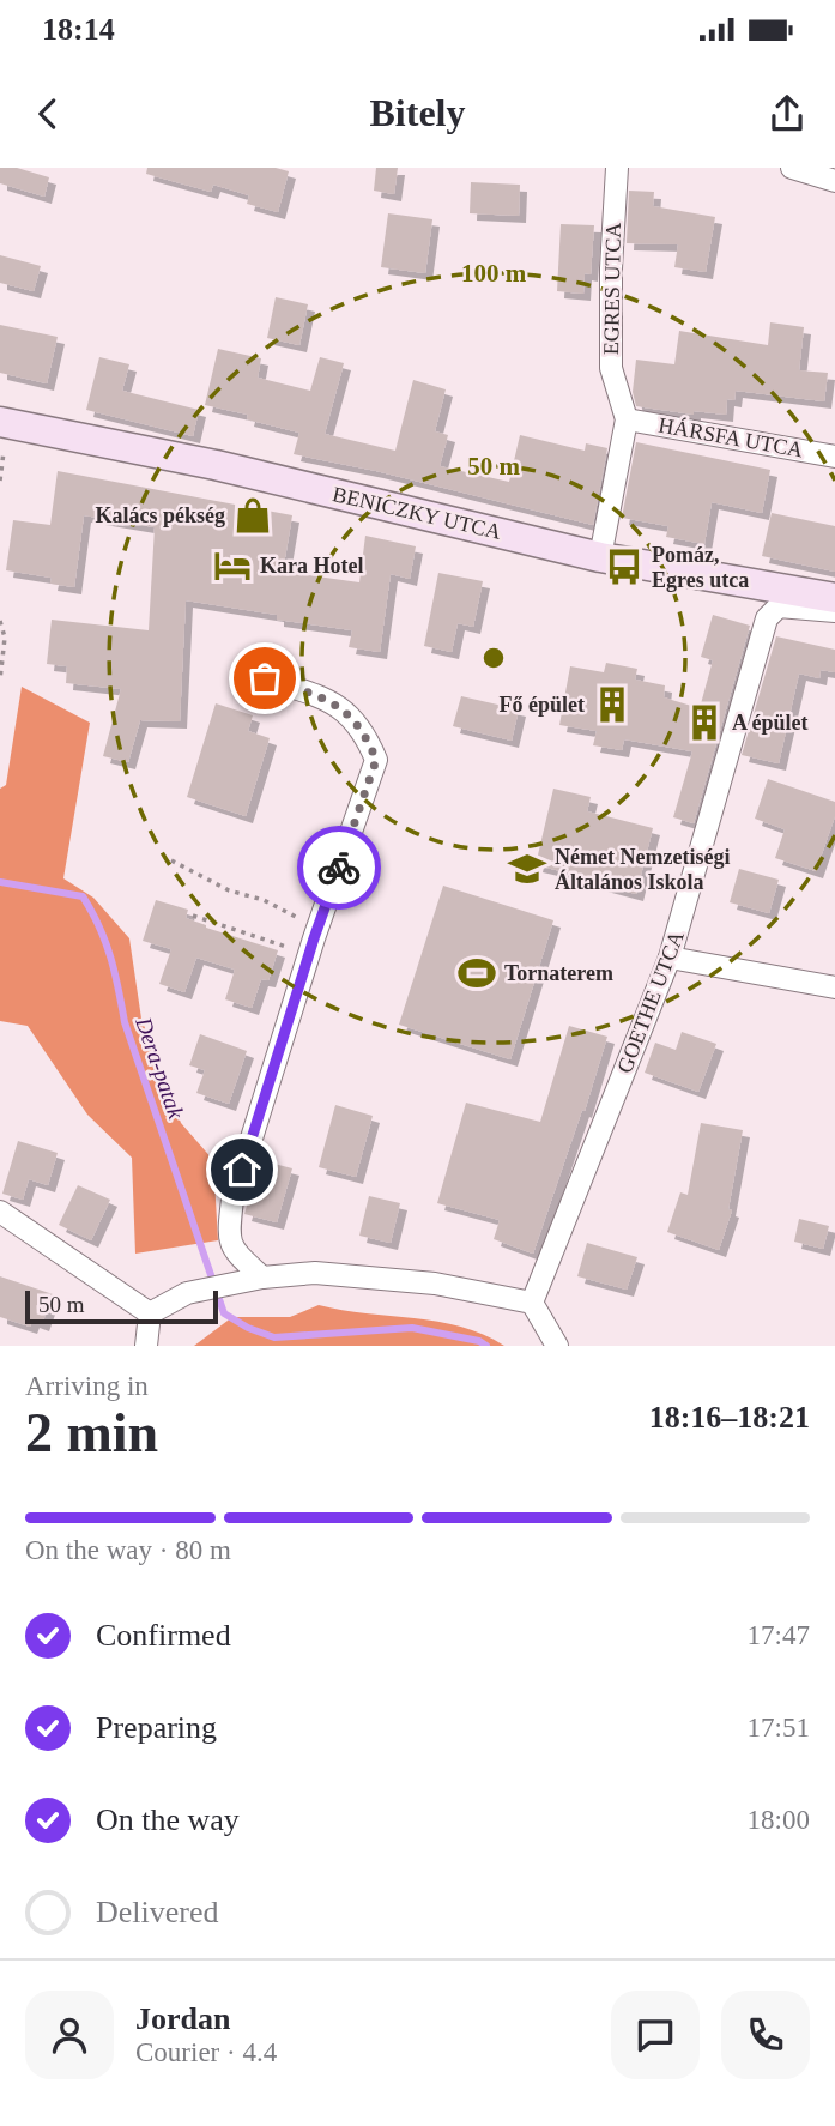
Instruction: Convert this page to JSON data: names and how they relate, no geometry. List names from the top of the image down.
{
  "streets": {
    "main road": ["BENICZKY UTCA"],
    "street": ["EGRES UTCA", "HÁRSFA UTCA", "GOETHE UTCA"]
  },
  "crossings": [
    ["EGRES UTCA", "HÁRSFA UTCA"],
    ["EGRES UTCA", "BENICZKY UTCA"]
  ],
  "water": ["Dera-patak"],
  "places": {
    "shop": ["Kalács pékség"],
    "hotel": ["Kara Hotel"],
    "bus stop": ["Pomáz, Egres utca"],
    "building": ["Fő épület", "A épület"],
    "school or university": ["Német Nemzetiségi Általános Iskola"],
    "sports": ["Tornaterem"]
  },
  "scale_bar": "50 m",
  "page": {
    "status": "18:14",
    "header": "Bitely",
    "scale": "50 m",
    "heading": ["2 min", "Arriving in", "18:16–18:21"],
    "panel": ["Jordan", "Courier · 4.4"],
    "bar": "On the way · 80 m",
    "list": [
      ["Confirmed", "17:47"],
      ["Preparing", "17:51"],
      ["On the way", "18:00"],
      "Delivered"
    ]
  },
  "rings": ["100 m", "50 m"]
}
